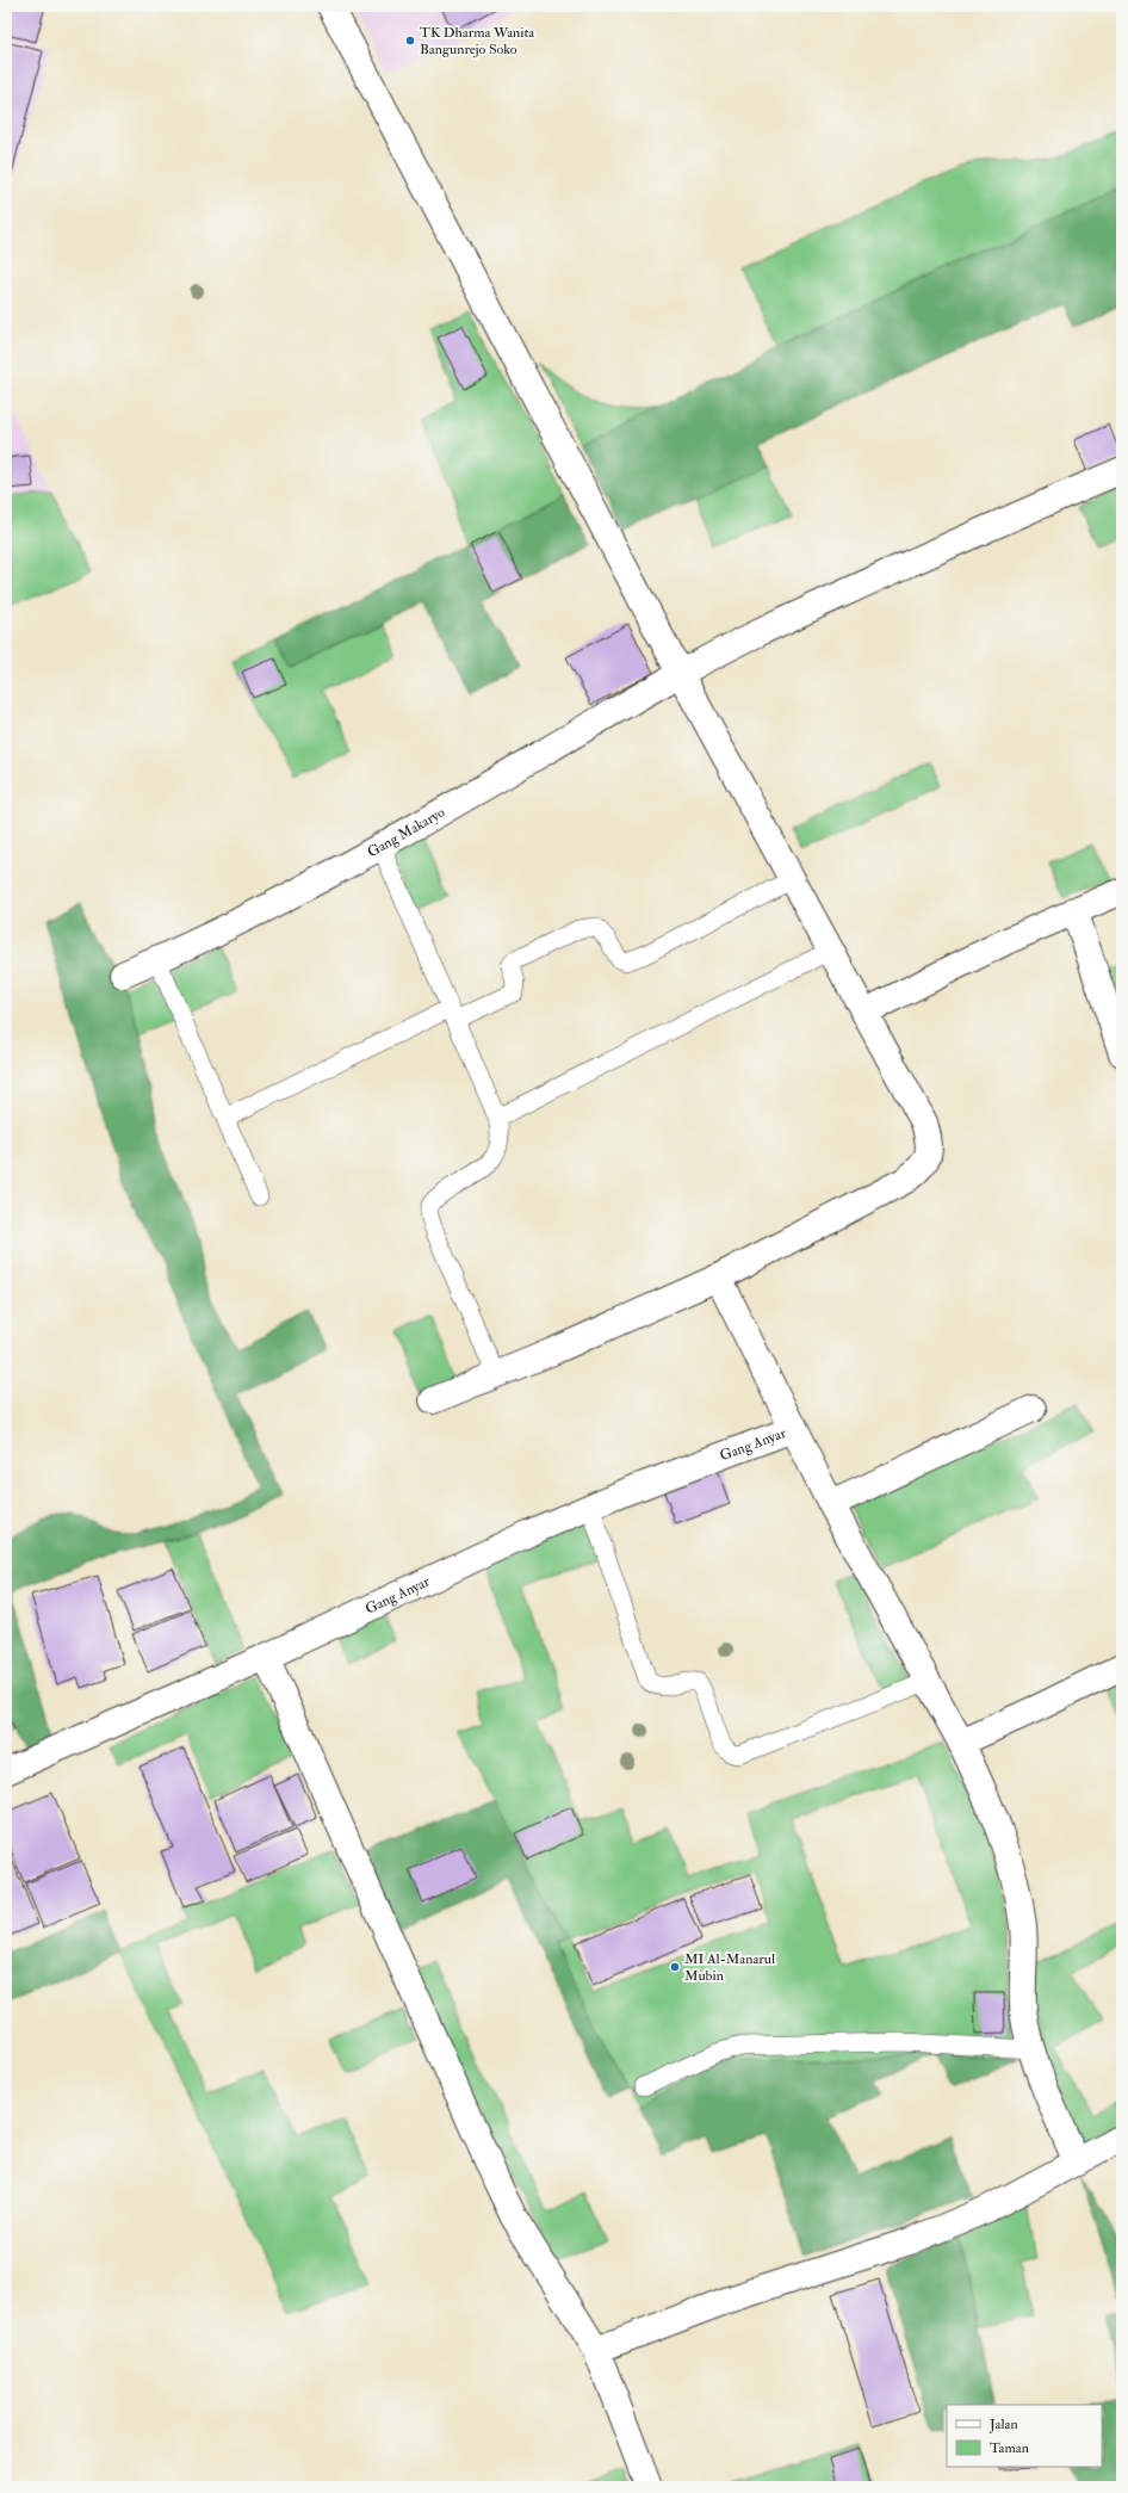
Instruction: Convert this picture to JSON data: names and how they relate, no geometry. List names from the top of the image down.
{
  "streets": {
    "street": ["Gang Makaryo", "Gang Anyar"]
  },
  "places": ["TK Dharma Wanita Bangunrejo Soko", "MI Al-Manarul Mubin"],
  "legend": ["Jalan", "Taman"]
}
